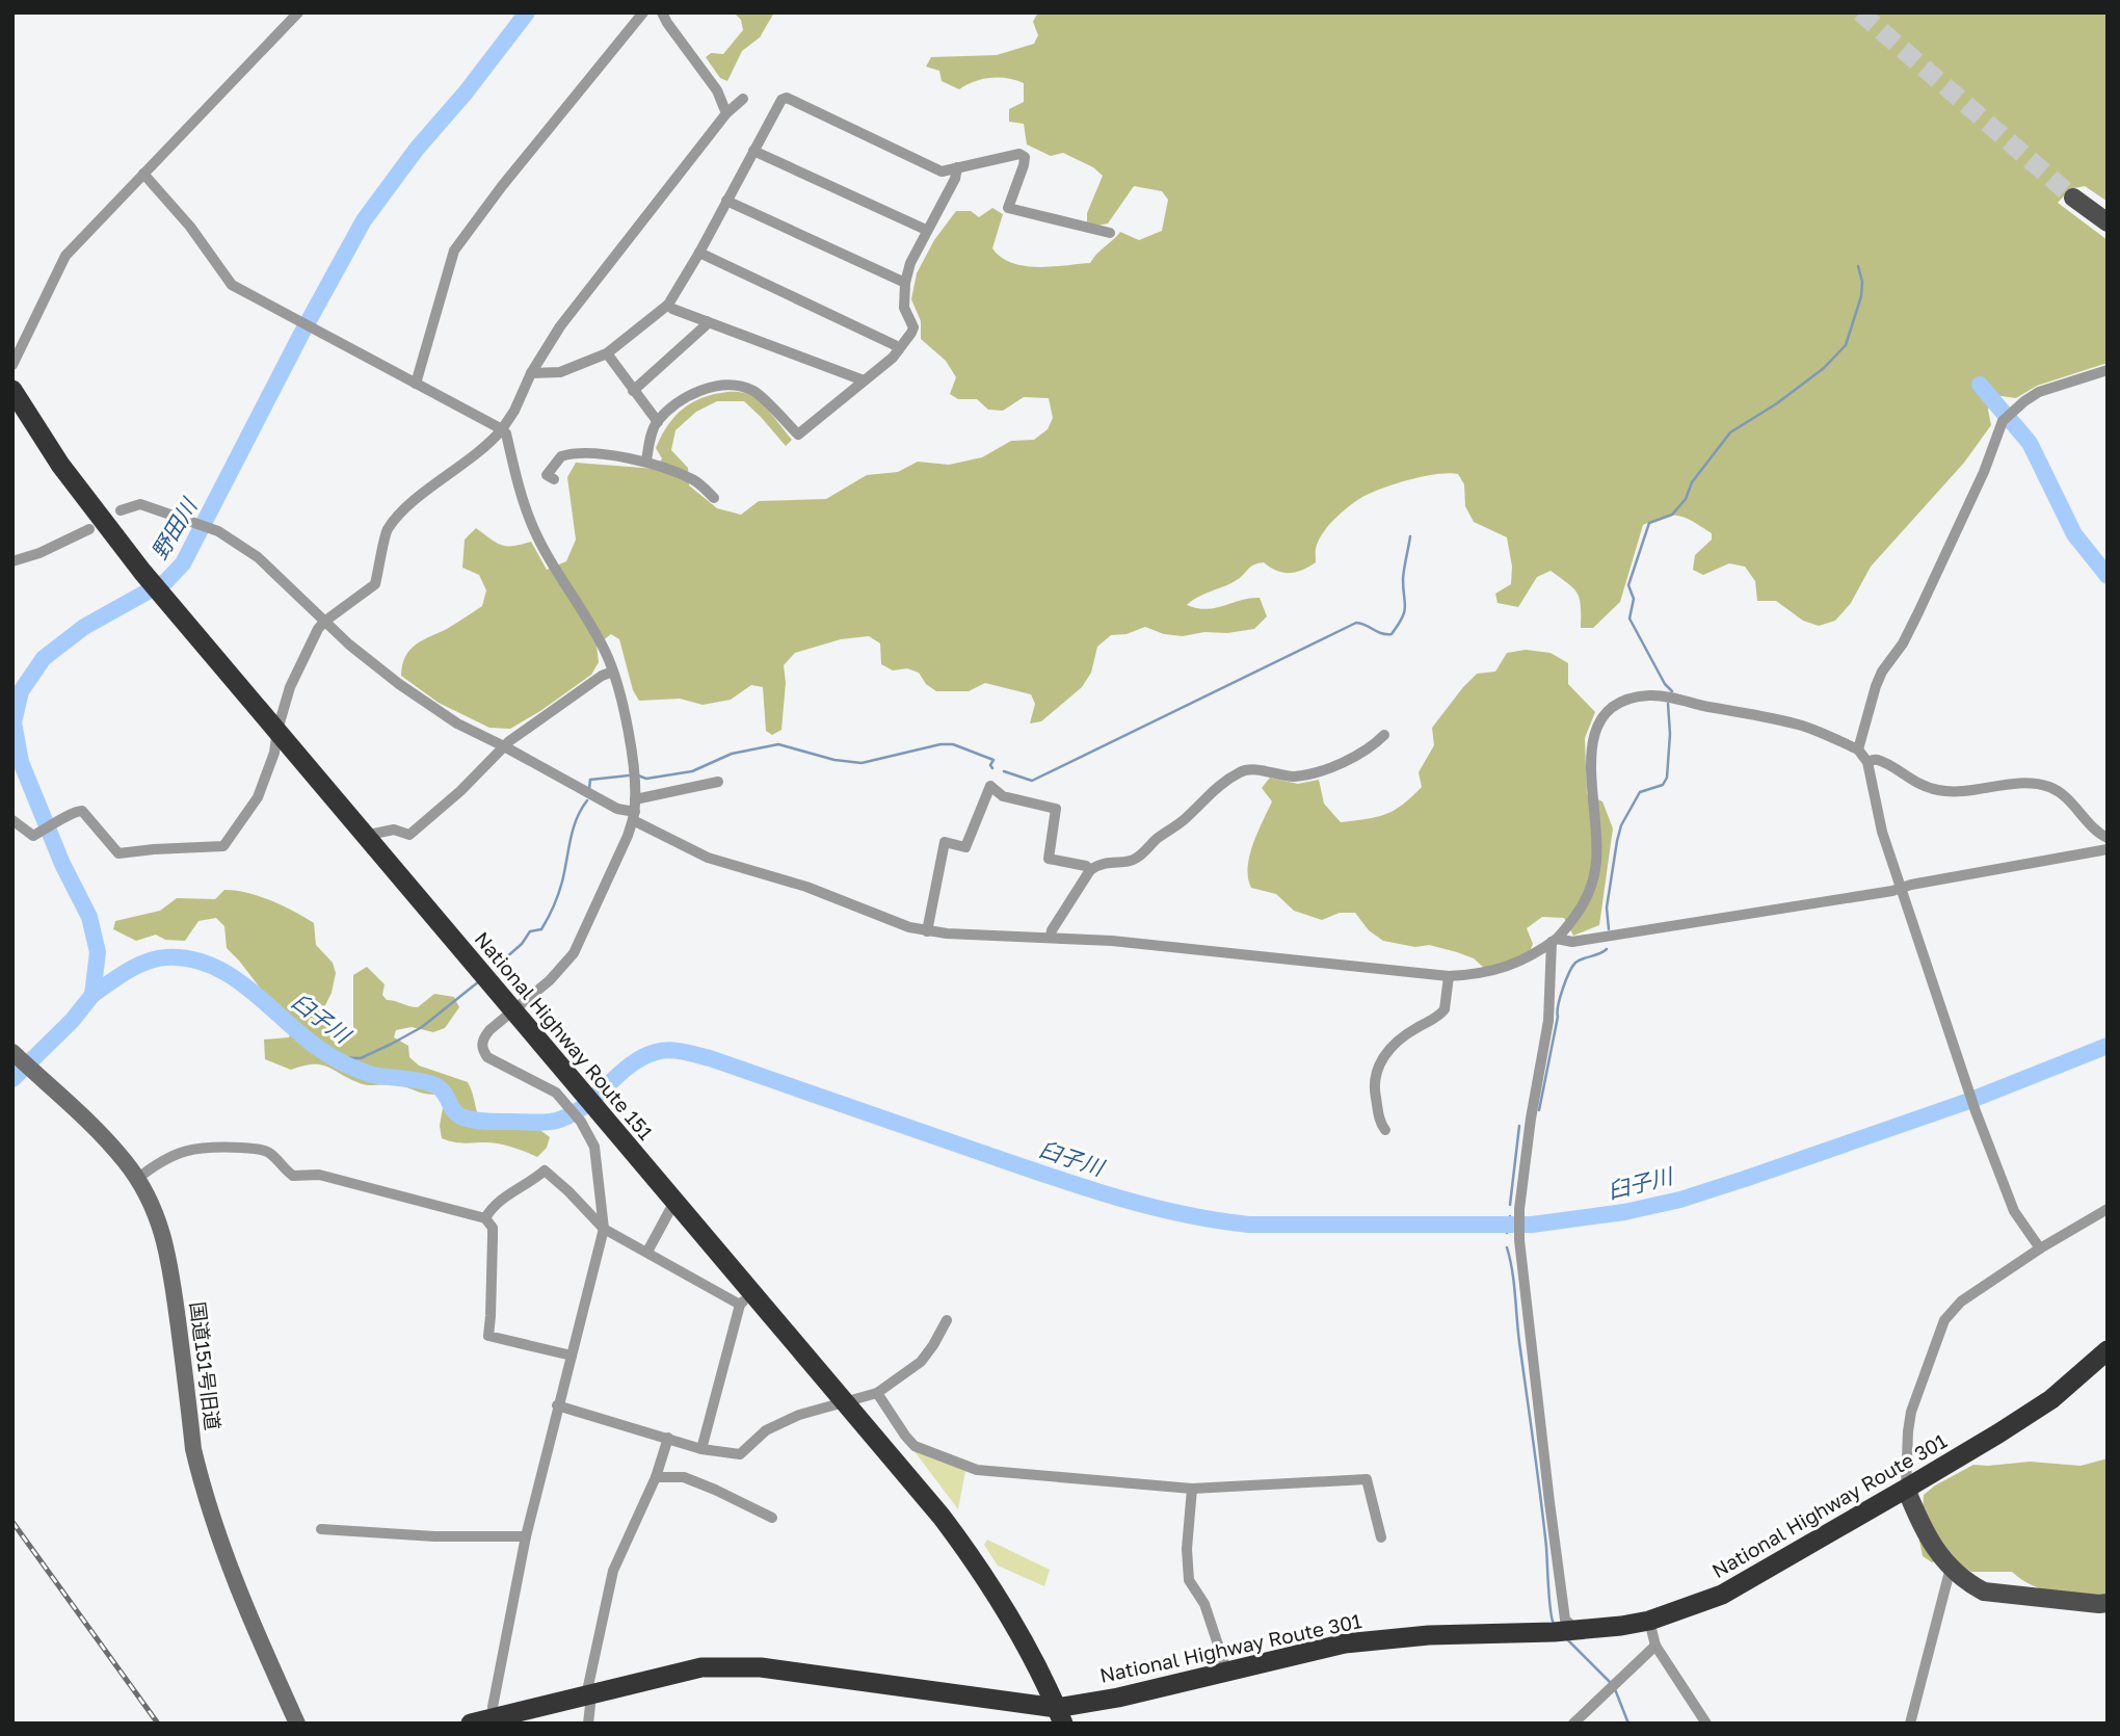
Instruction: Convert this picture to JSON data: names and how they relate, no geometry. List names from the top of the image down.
{
  "streets": {
    "highway": ["National Highway Route 151", "National Highway Route 301"],
    "street": ["国道151号旧道"]
  },
  "crossings": [
    ["National Highway Route 151", "National Highway Route 301"]
  ],
  "water": ["野田川", "臼子川"]
}
